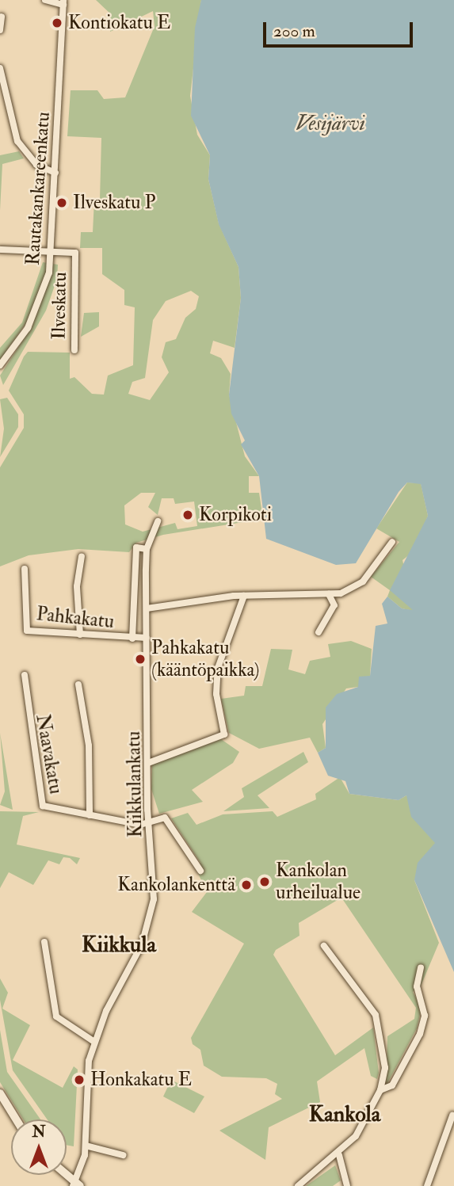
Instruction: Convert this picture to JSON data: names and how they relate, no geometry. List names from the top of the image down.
{
  "streets": {
    "street": [
      "Rautakankareenkatu",
      "Ilveskatu",
      "Pahkakatu",
      "Naavakatu",
      "Kiikkulankatu"
    ]
  },
  "crossings": [
    ["Rautakankareenkatu", "Ilveskatu"],
    ["Pahkakatu", "Kiikkulankatu"],
    ["Naavakatu", "Kiikkulankatu"]
  ],
  "districts": ["Kiikkula", "Kankola"],
  "water": ["Vesijärvi"],
  "places": [
    "Kontiokatu E",
    "Ilveskatu P",
    "Korpikoti",
    "Pahkakatu (kääntöpaikka)",
    "Kankolan urheilualue",
    "Kankolankenttä",
    "Honkakatu E"
  ],
  "scale_bar": "200 m",
  "north": "top"
}
